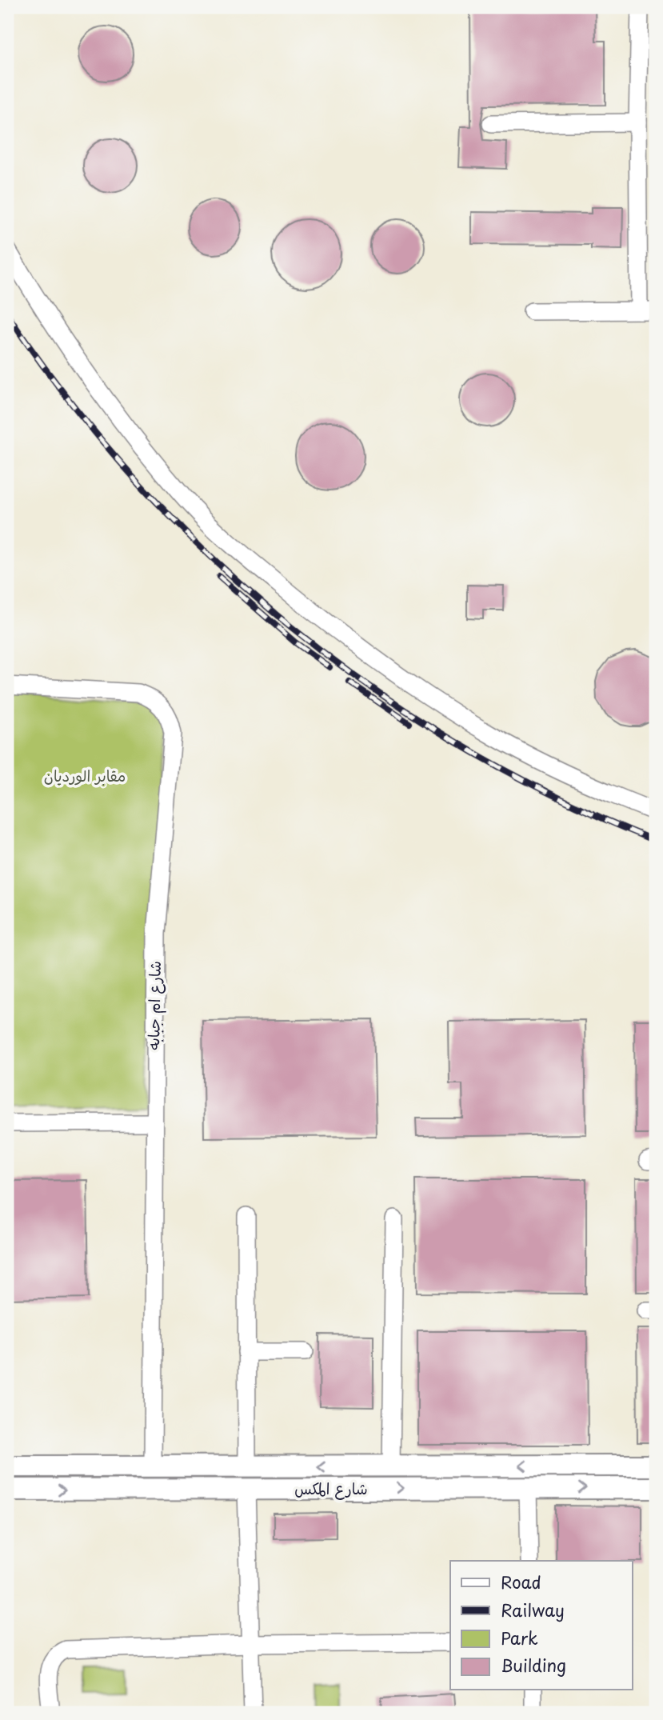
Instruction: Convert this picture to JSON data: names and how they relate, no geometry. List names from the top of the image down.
{
  "streets": {
    "main road": ["شارع المكس"],
    "street": ["شارع ام جبابه"]
  },
  "crossings": [
    ["شارع ام جبابه", "شارع المكس"]
  ],
  "parks": ["مقابر الورديان"],
  "legend": [
    "Road",
    "Railway",
    "Park",
    "Building"
  ]
}
